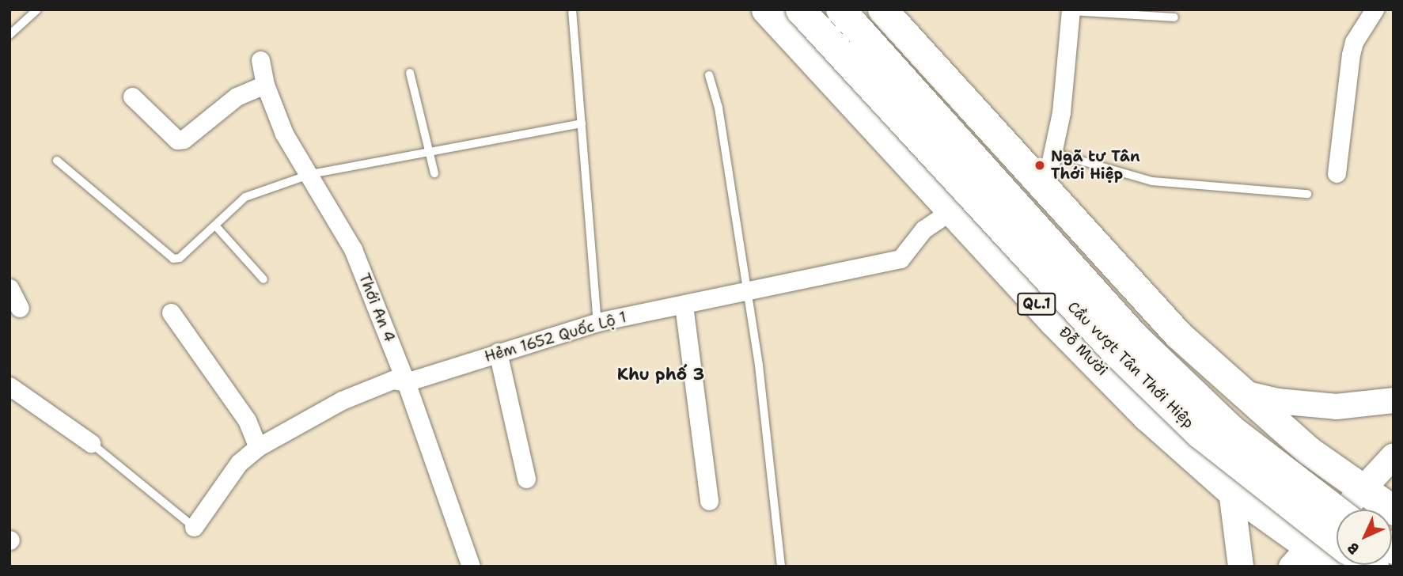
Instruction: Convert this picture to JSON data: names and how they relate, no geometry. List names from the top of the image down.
{
  "streets": {
    "highway": ["QL.1", "Đỗ Mười", "Cầu vượt Tân Thới Hiệp"],
    "street": ["Thới An 4", "Hẻm 1652 Quốc Lộ 1"]
  },
  "crossings": [
    ["Thới An 4", "Hẻm 1652 Quốc Lộ 1"],
    ["Hẻm 1652 Quốc Lộ 1", "Đỗ Mười"]
  ],
  "districts": ["Khu phố 3"],
  "places": ["Ngã tư Tân Thới Hiệp"],
  "north": "bottom left"
}
